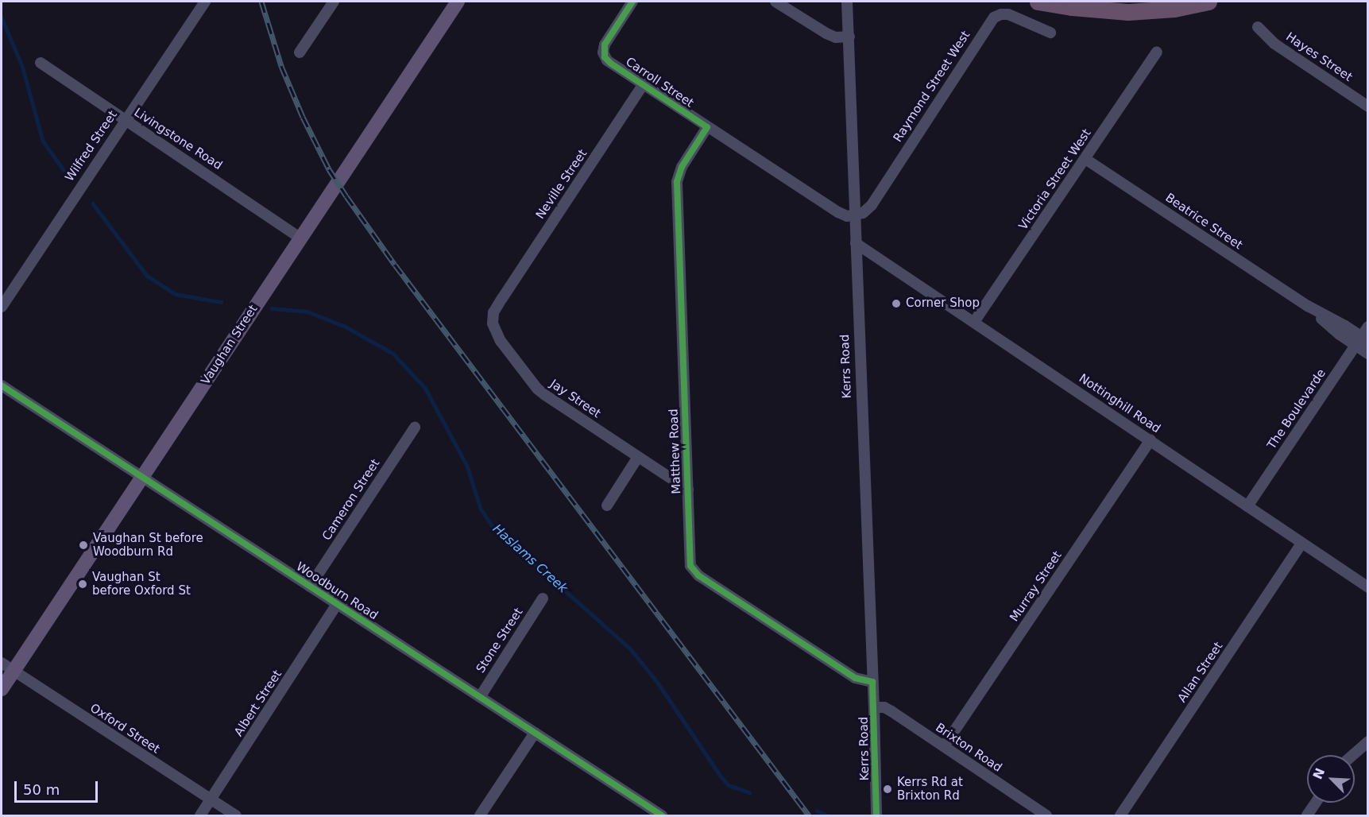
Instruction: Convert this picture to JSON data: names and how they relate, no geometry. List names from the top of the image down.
{
  "streets": {
    "main road": ["Vaughan Street"],
    "street": [
      "Hayes Street",
      "Carroll Street",
      "Raymond Street West",
      "Livingstone Road",
      "Wilfred Street",
      "Victoria Street West",
      "Neville Street",
      "Beatrice Street",
      "Kerrs Road",
      "Jay Street",
      "Nottinghill Road",
      "The Boulevarde",
      "Matthew Road",
      "Cameron Street",
      "Murray Street",
      "Woodburn Road",
      "Stone Street",
      "Allan Street",
      "Albert Street",
      "Oxford Street",
      "Brixton Road"
    ]
  },
  "crossings": [
    ["Carroll Street", "Raymond Street West"],
    ["Carroll Street", "Neville Street"],
    ["Carroll Street", "Kerrs Road"],
    ["Carroll Street", "Matthew Road"],
    ["Raymond Street West", "Kerrs Road"],
    ["Livingstone Road", "Wilfred Street"],
    ["Livingstone Road", "Vaughan Street"],
    ["Victoria Street West", "Beatrice Street"],
    ["Victoria Street West", "Nottinghill Road"],
    ["Neville Street", "Jay Street"],
    ["Beatrice Street", "The Boulevarde"],
    ["Vaughan Street", "Woodburn Road"],
    ["Vaughan Street", "Oxford Street"],
    ["Kerrs Road", "Nottinghill Road"],
    ["Kerrs Road", "Matthew Road"],
    ["Kerrs Road", "Brixton Road"],
    ["Jay Street", "Matthew Road"],
    ["Nottinghill Road", "The Boulevarde"],
    ["Nottinghill Road", "Murray Street"],
    ["Nottinghill Road", "Allan Street"],
    ["Cameron Street", "Woodburn Road"],
    ["Murray Street", "Brixton Road"],
    ["Woodburn Road", "Stone Street"],
    ["Woodburn Road", "Albert Street"],
    ["Albert Street", "Oxford Street"]
  ],
  "water": ["Haslams Creek"],
  "places": [
    "Corner Shop",
    "Vaughan St before Woodburn Rd",
    "Vaughan St before Oxford St",
    "Kerrs Rd at Brixton Rd"
  ],
  "scale_bar": "50 m",
  "north": "top left"
}
